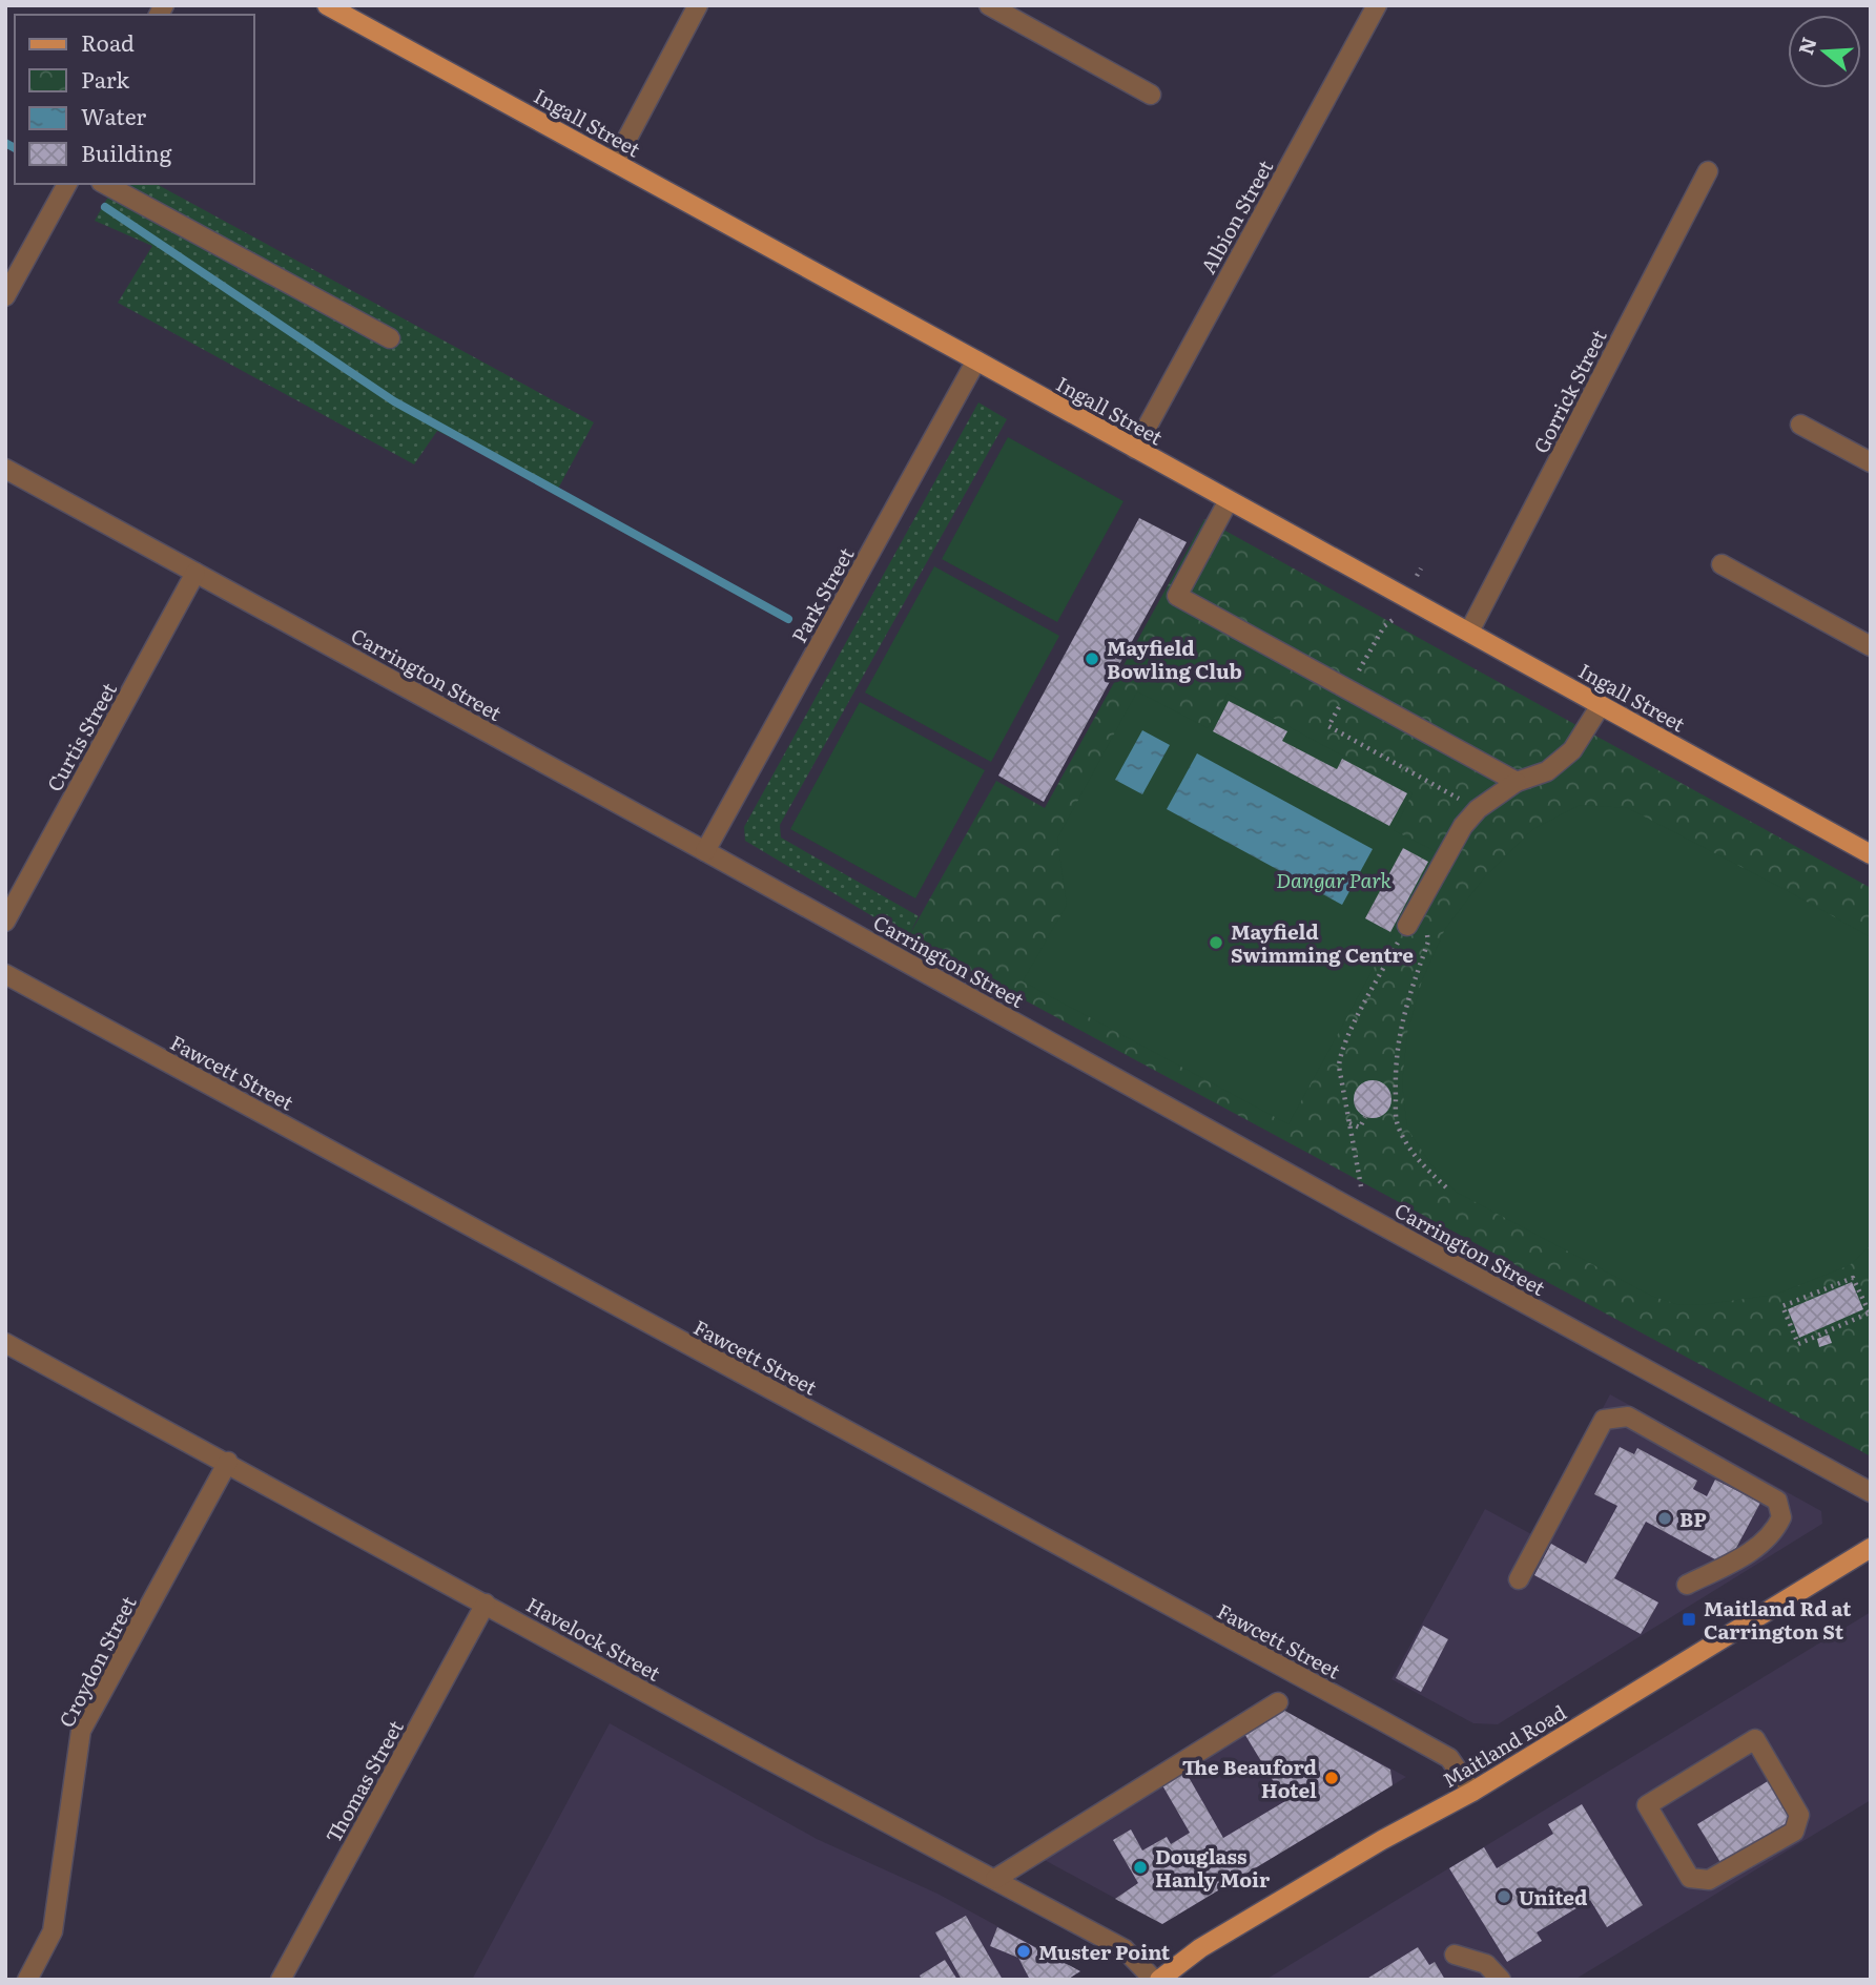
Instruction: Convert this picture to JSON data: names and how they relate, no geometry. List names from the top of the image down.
{
  "streets": {
    "main road": ["Ingall Street", "Maitland Road"],
    "street": [
      "Albion Street",
      "Gorrick Street",
      "Park Street",
      "Carrington Street",
      "Curtis Street",
      "Fawcett Street",
      "Havelock Street",
      "Croydon Street",
      "Thomas Street"
    ]
  },
  "crossings": [
    ["Ingall Street", "Albion Street"],
    ["Ingall Street", "Gorrick Street"],
    ["Ingall Street", "Park Street"],
    ["Park Street", "Carrington Street"],
    ["Carrington Street", "Curtis Street"],
    ["Fawcett Street", "Maitland Road"],
    ["Havelock Street", "Croydon Street"],
    ["Havelock Street", "Maitland Road"],
    ["Havelock Street", "Thomas Street"]
  ],
  "parks": ["Dangar Park"],
  "places": {
    "other": [
      "Mayfield Bowling Club",
      "Mayfield Swimming Centre",
      "BP",
      "The Beauford Hotel",
      "Douglass Hanly Moir",
      "United",
      "Muster Point"
    ],
    "transit": ["Maitland Rd at Carrington St"]
  },
  "legend": [
    "Road",
    "Park",
    "Water",
    "Building"
  ],
  "north": "left"
}
